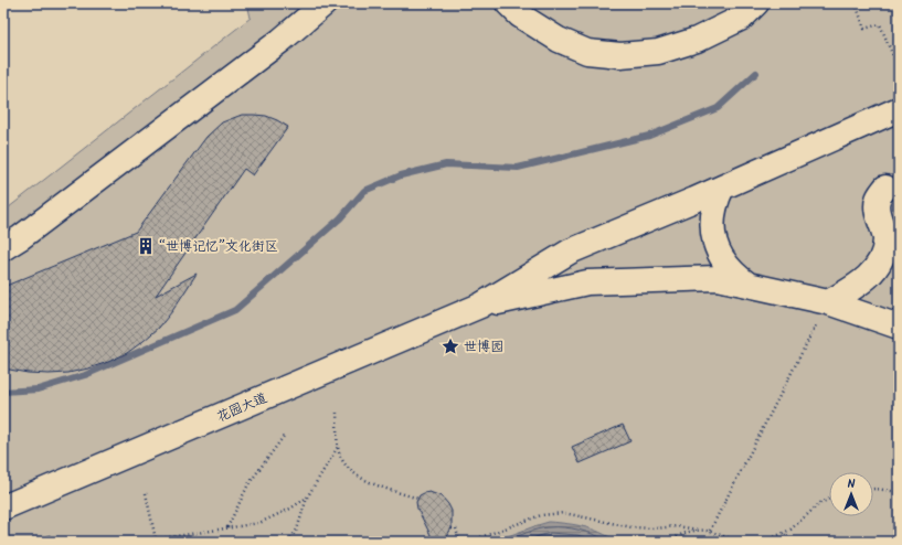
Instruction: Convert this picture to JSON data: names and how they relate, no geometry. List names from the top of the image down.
{
  "streets": {
    "lane": ["花园大道"]
  },
  "places": {
    "building": ["“世博记忆”文化街区"],
    "place": ["世博园"]
  },
  "north": "top"
}
